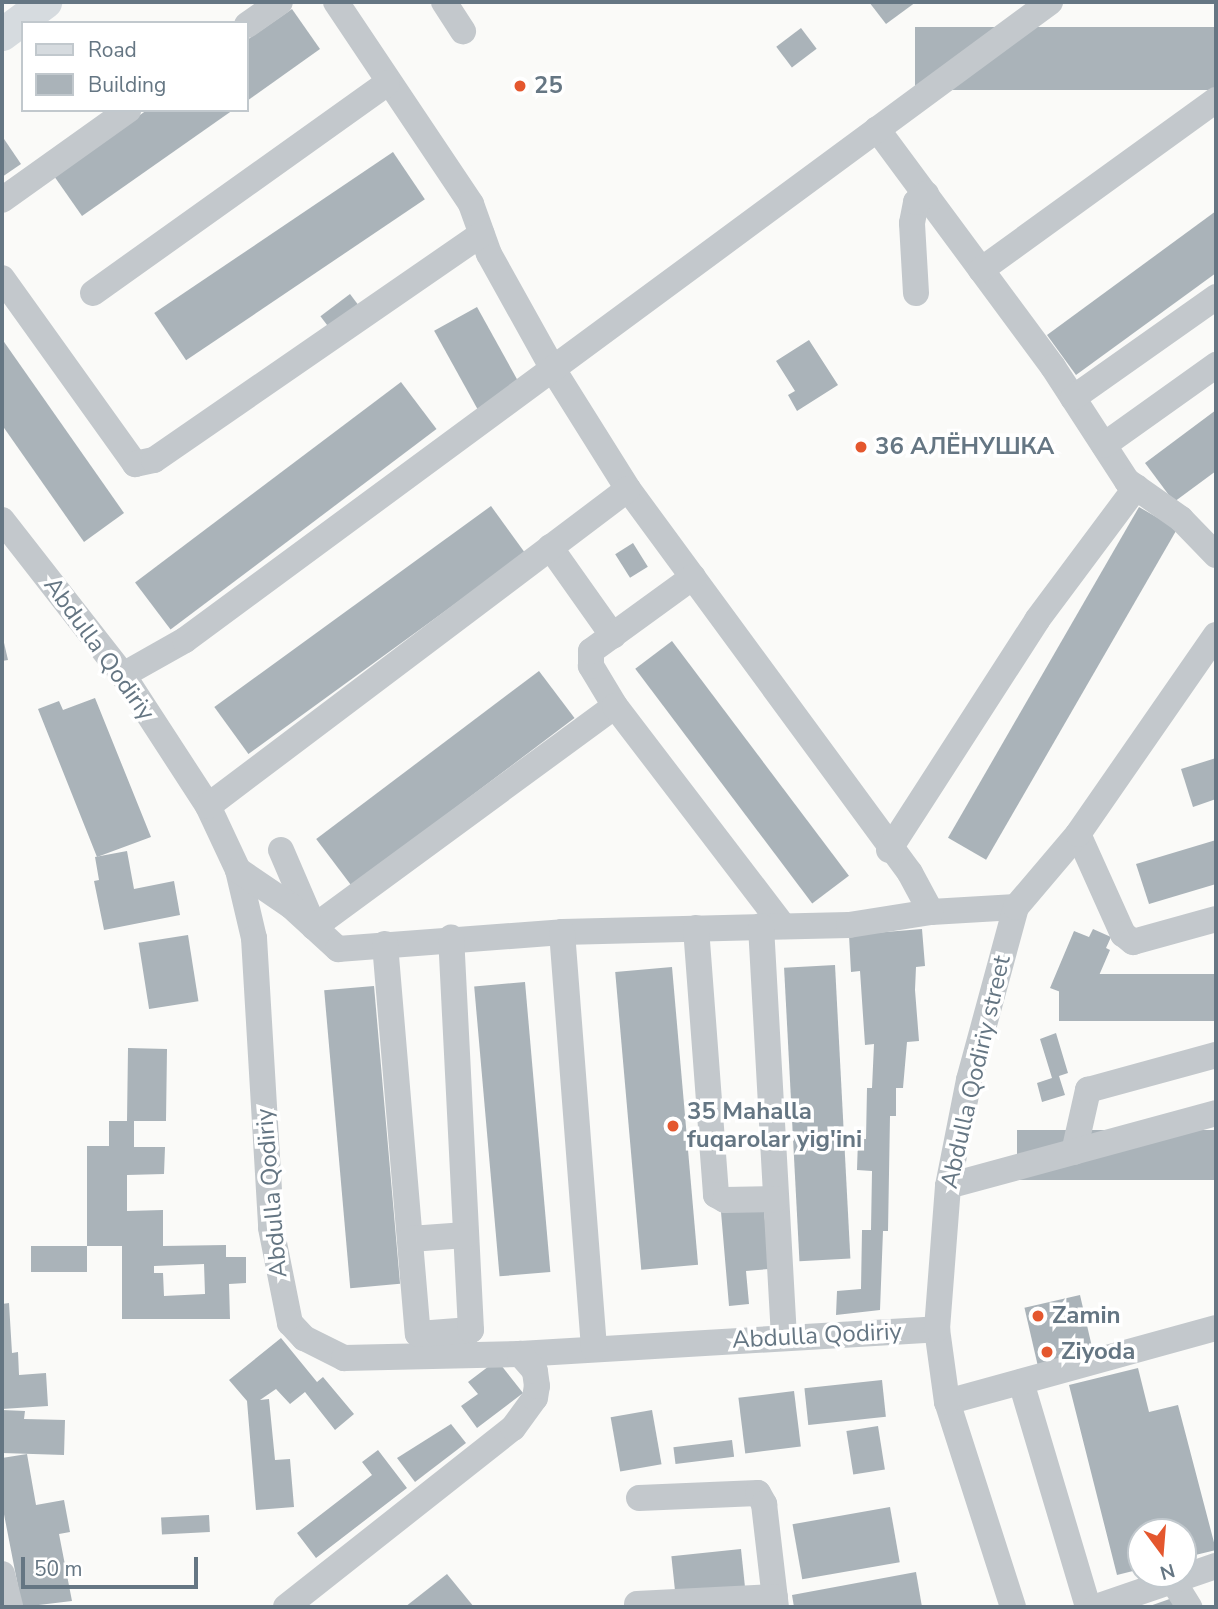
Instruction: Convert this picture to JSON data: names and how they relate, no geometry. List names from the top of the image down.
{
  "streets": {
    "street": ["Abdulla Qodiriy", "Abdulla Qodiriy street"]
  },
  "crossings": [
    ["Abdulla Qodiriy", "Abdulla Qodiriy street"]
  ],
  "places": [
    "25",
    "36 АЛЁНУШКА",
    "35 Mahalla fuqarolar yig'ini",
    "Zamin",
    "Ziyoda"
  ],
  "legend": ["Road", "Building"],
  "scale_bar": "50 m",
  "north": "bottom"
}
